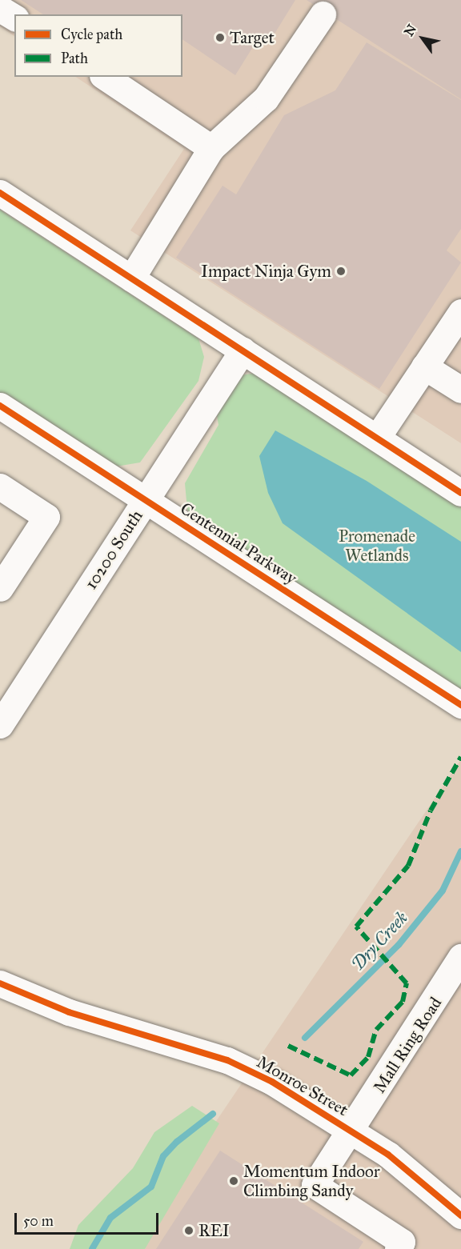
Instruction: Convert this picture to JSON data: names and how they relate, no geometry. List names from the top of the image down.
{
  "streets": {
    "street": [
      "Centennial Parkway",
      "10200 South",
      "Mall Ring Road",
      "Monroe Street"
    ]
  },
  "crossings": [
    ["Centennial Parkway", "10200 South"],
    ["Mall Ring Road", "Monroe Street"]
  ],
  "water": ["Dry Creek"],
  "parks": ["Promenade Wetlands"],
  "places": [
    "Target",
    "Impact Ninja Gym",
    "Momentum Indoor Climbing Sandy",
    "REI"
  ],
  "legend": ["Cycle path", "Path"],
  "scale_bar": "50 m",
  "north": "top left"
}
